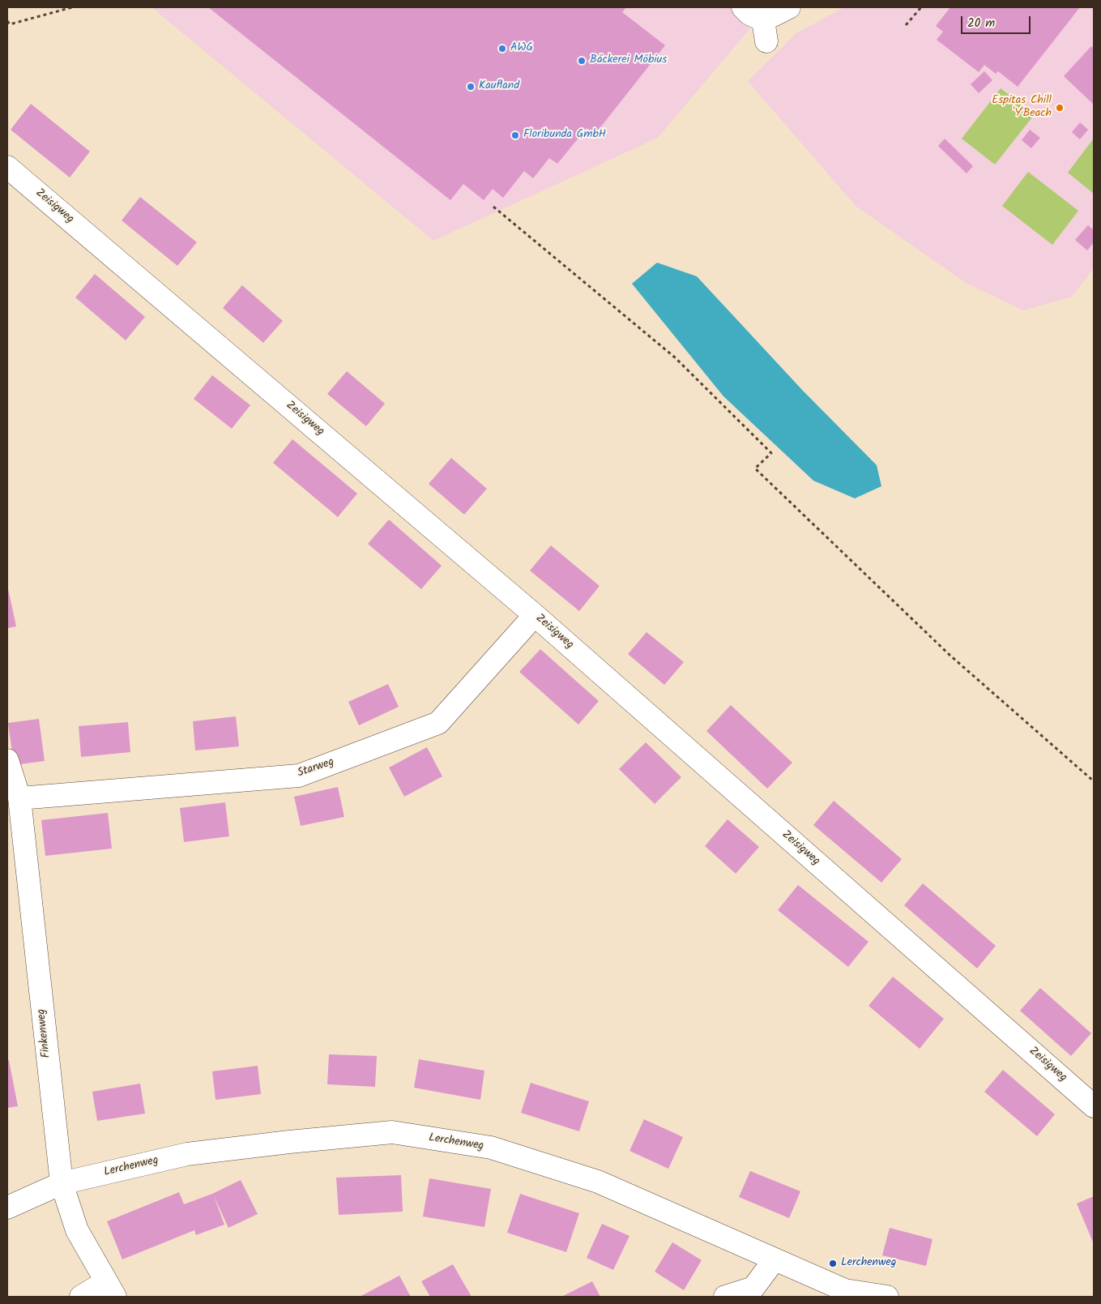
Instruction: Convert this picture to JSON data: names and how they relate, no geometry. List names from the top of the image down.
{
  "streets": {
    "street": [
      "Zeisigweg",
      "Starweg",
      "Finkenweg",
      "Lerchenweg"
    ]
  },
  "crossings": [
    ["Zeisigweg", "Starweg"],
    ["Starweg", "Finkenweg"],
    ["Finkenweg", "Lerchenweg"]
  ],
  "places": [
    "AWG",
    "Bäckerei Möbius",
    "Kaufland",
    "Espitas Chill 'Y'Beach",
    "Floribunda GmbH",
    "Lerchenweg"
  ],
  "scale_bar": "20 m"
}
